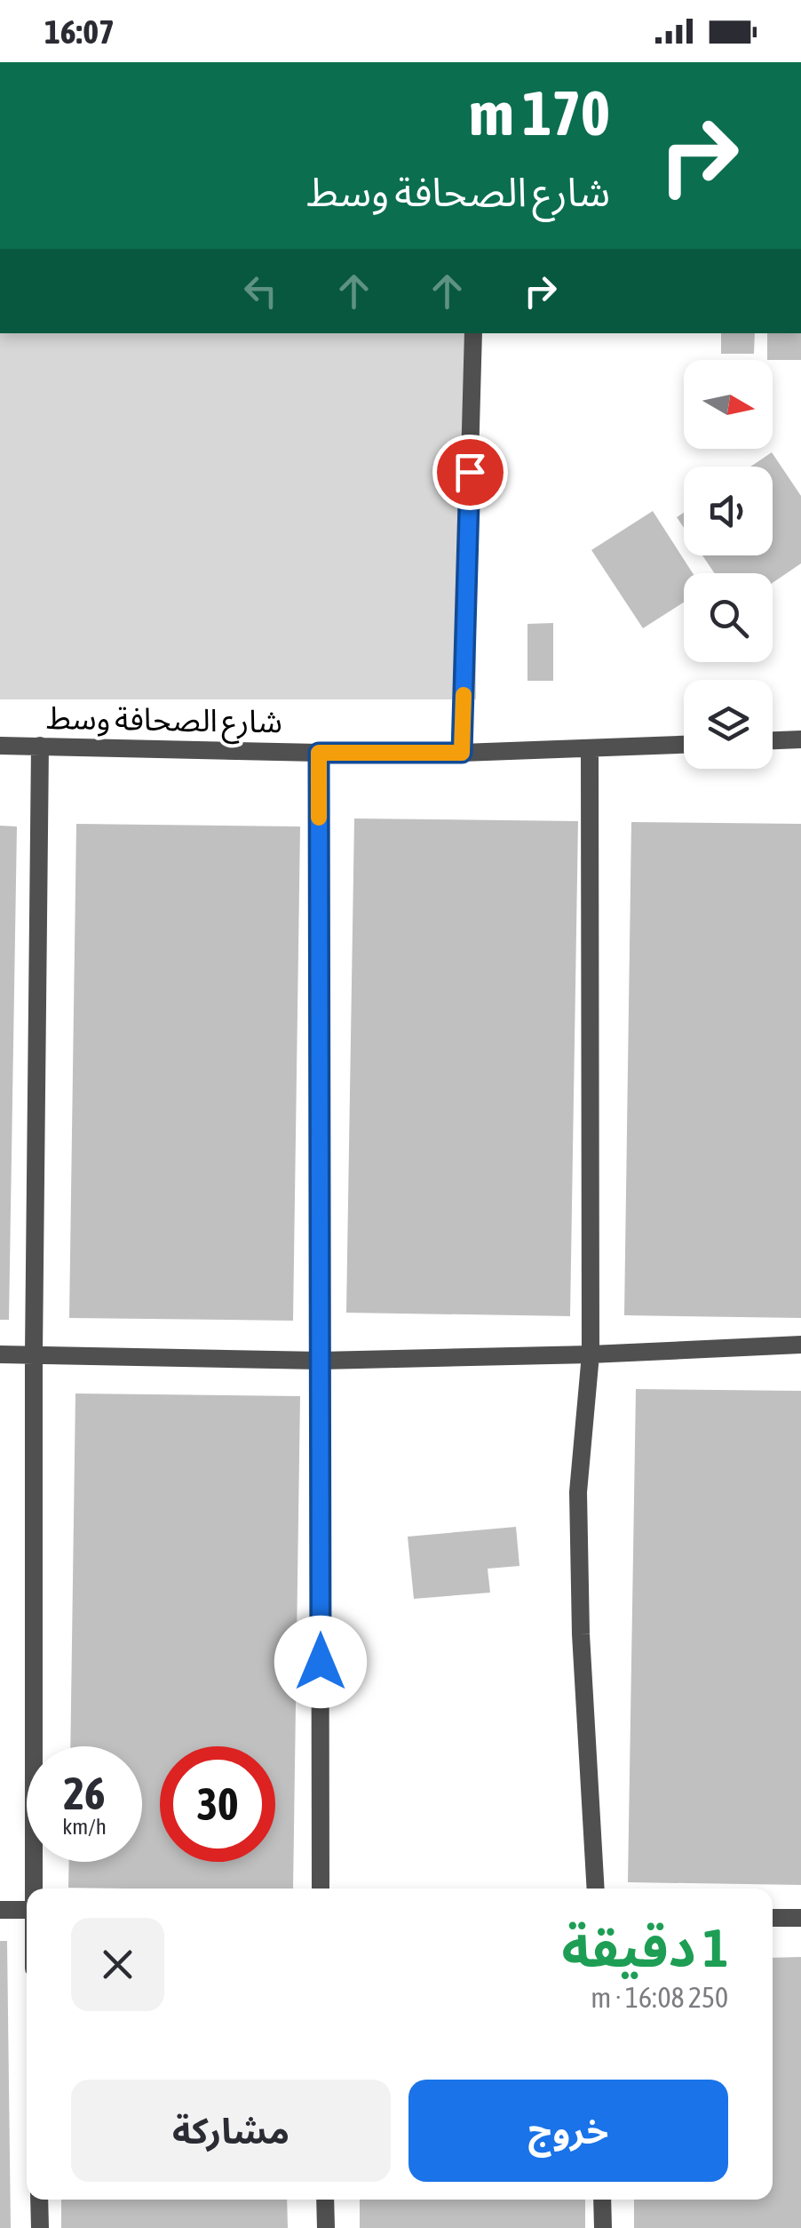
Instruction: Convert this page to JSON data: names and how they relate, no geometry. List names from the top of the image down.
{
  "streets": {
    "street": ["شارع الصحافة وسط"]
  },
  "north": "right",
  "page": {
    "status": "16:07",
    "turn": ["170 m", "شارع الصحافة وسط"],
    "speed": "26 km/h",
    "limit": "30",
    "heading": ["1 دقيقة", "250 m · 16:08"],
    "buttons": ["خروج", "مشاركة"]
  }
}
